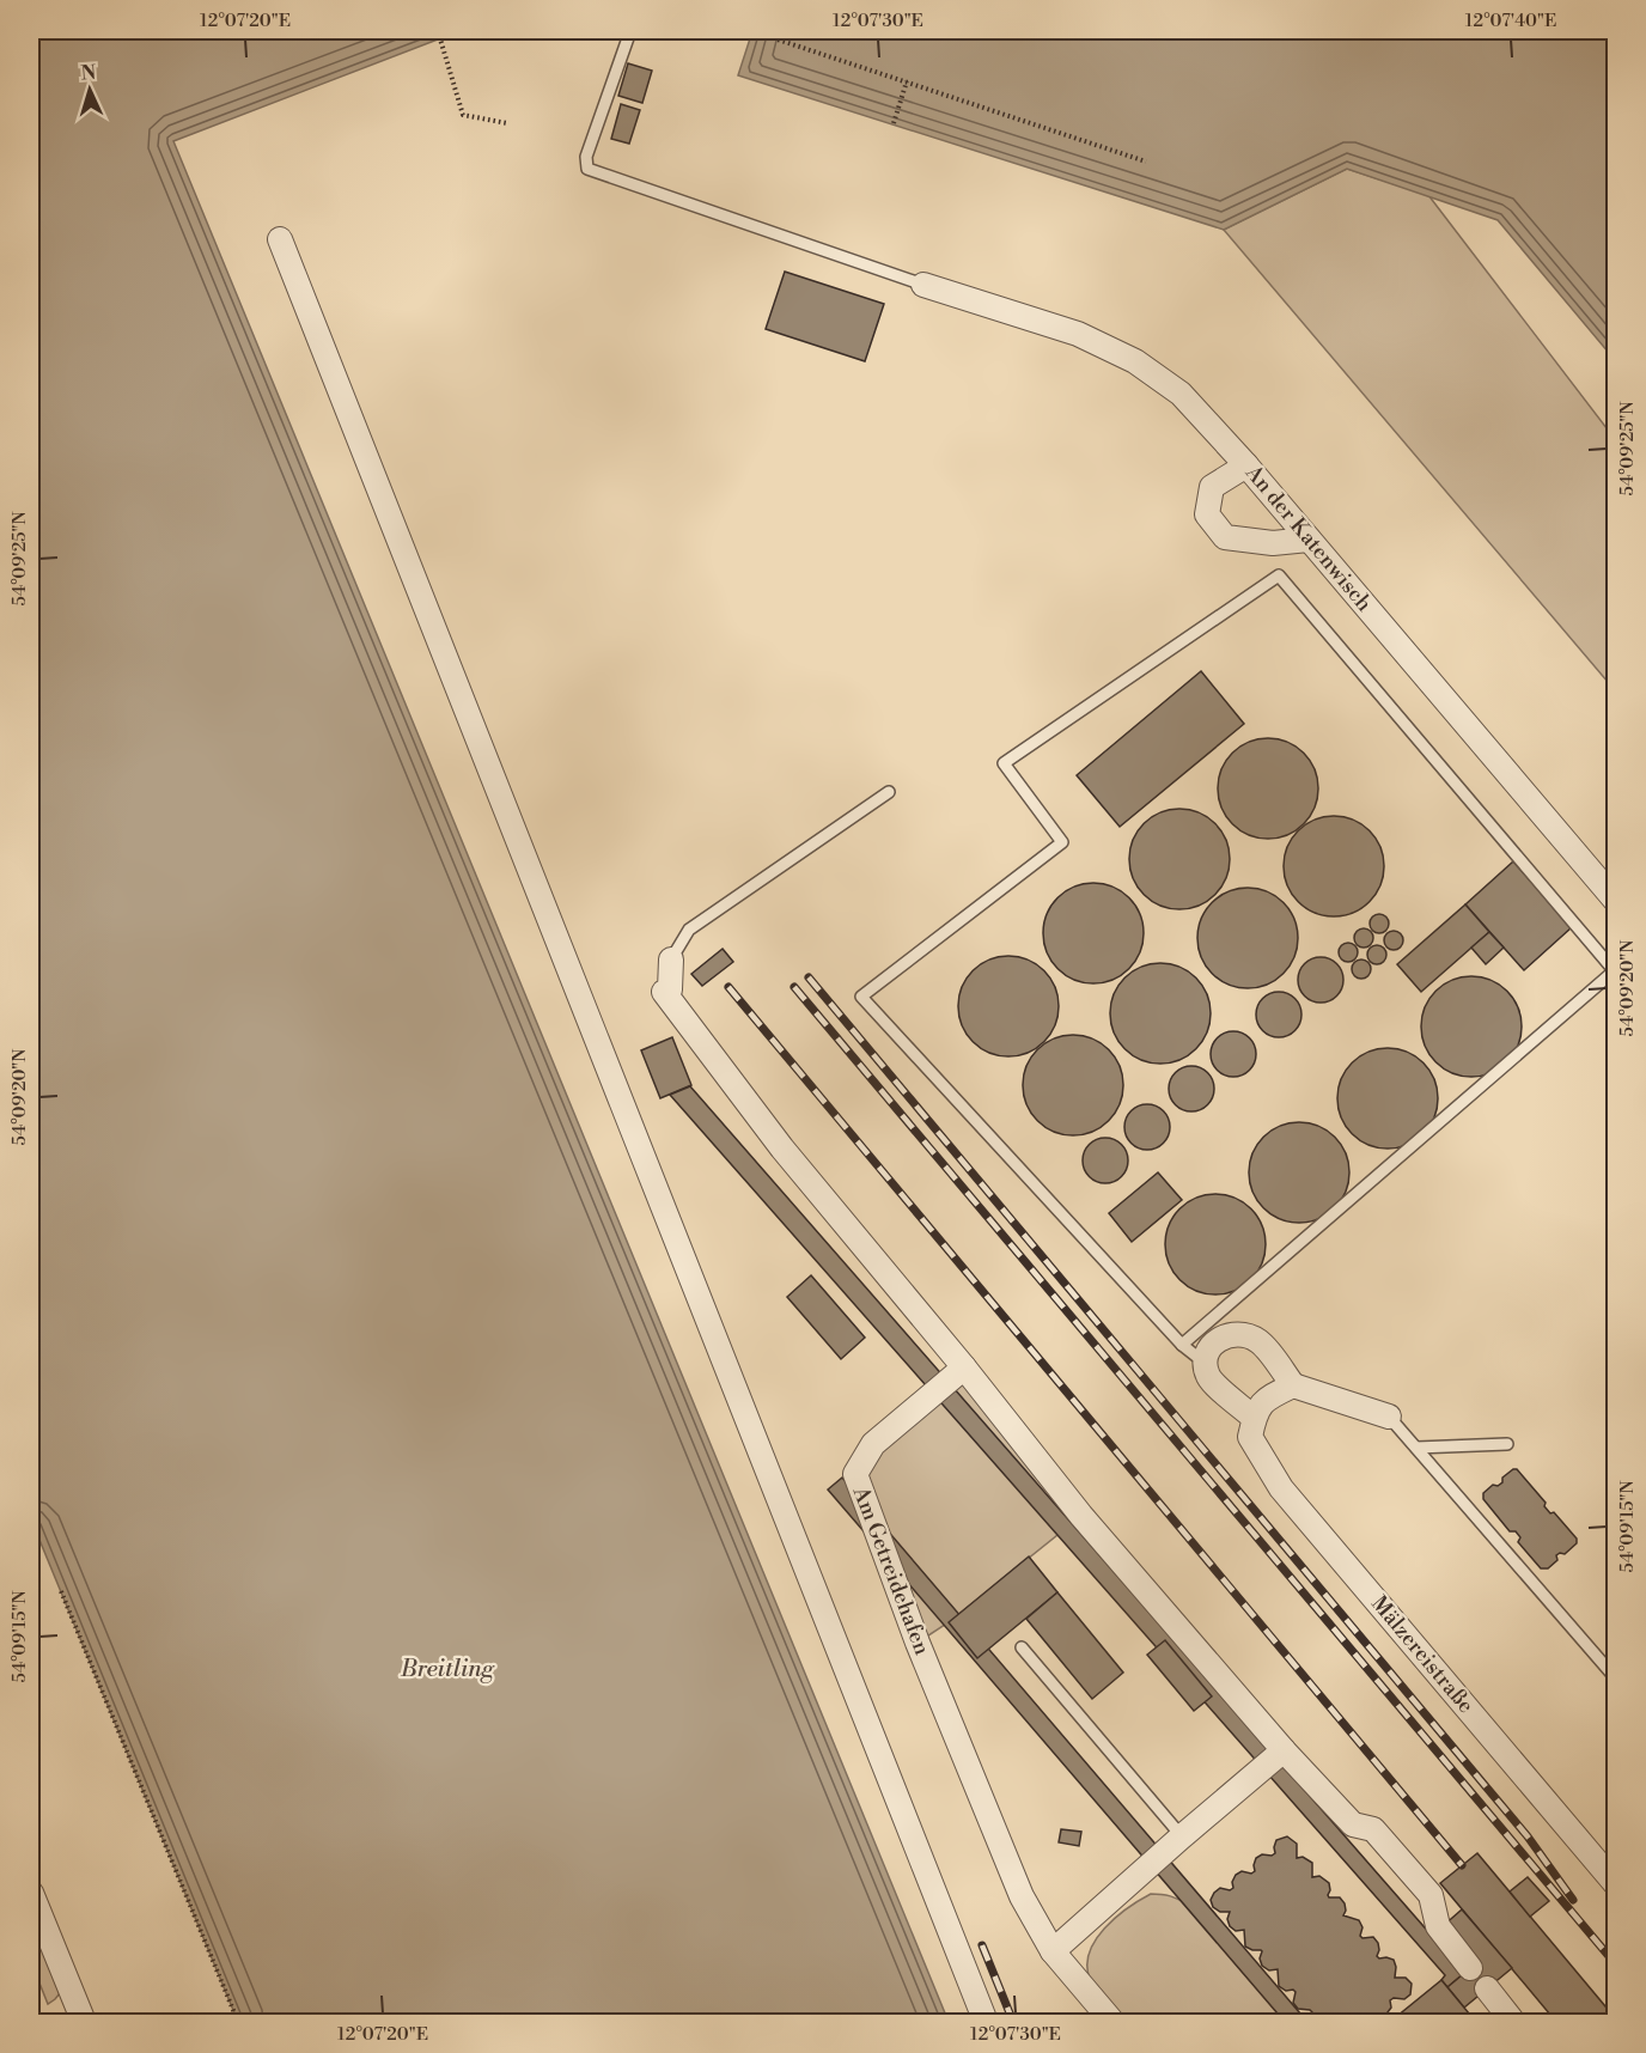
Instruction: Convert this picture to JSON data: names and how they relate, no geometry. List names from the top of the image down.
{
  "streets": {
    "street": ["An der Katenwisch", "Am Getreidehafen", "Mälzereistraße"]
  },
  "water": ["Breitling"],
  "north": "top",
  "coordinates": [
    "12°07'20\"E",
    "12°07'30\"E",
    "12°07'40\"E",
    "54°09'25\"N",
    "54°09'20\"N",
    "54°09'15\"N"
  ]
}
